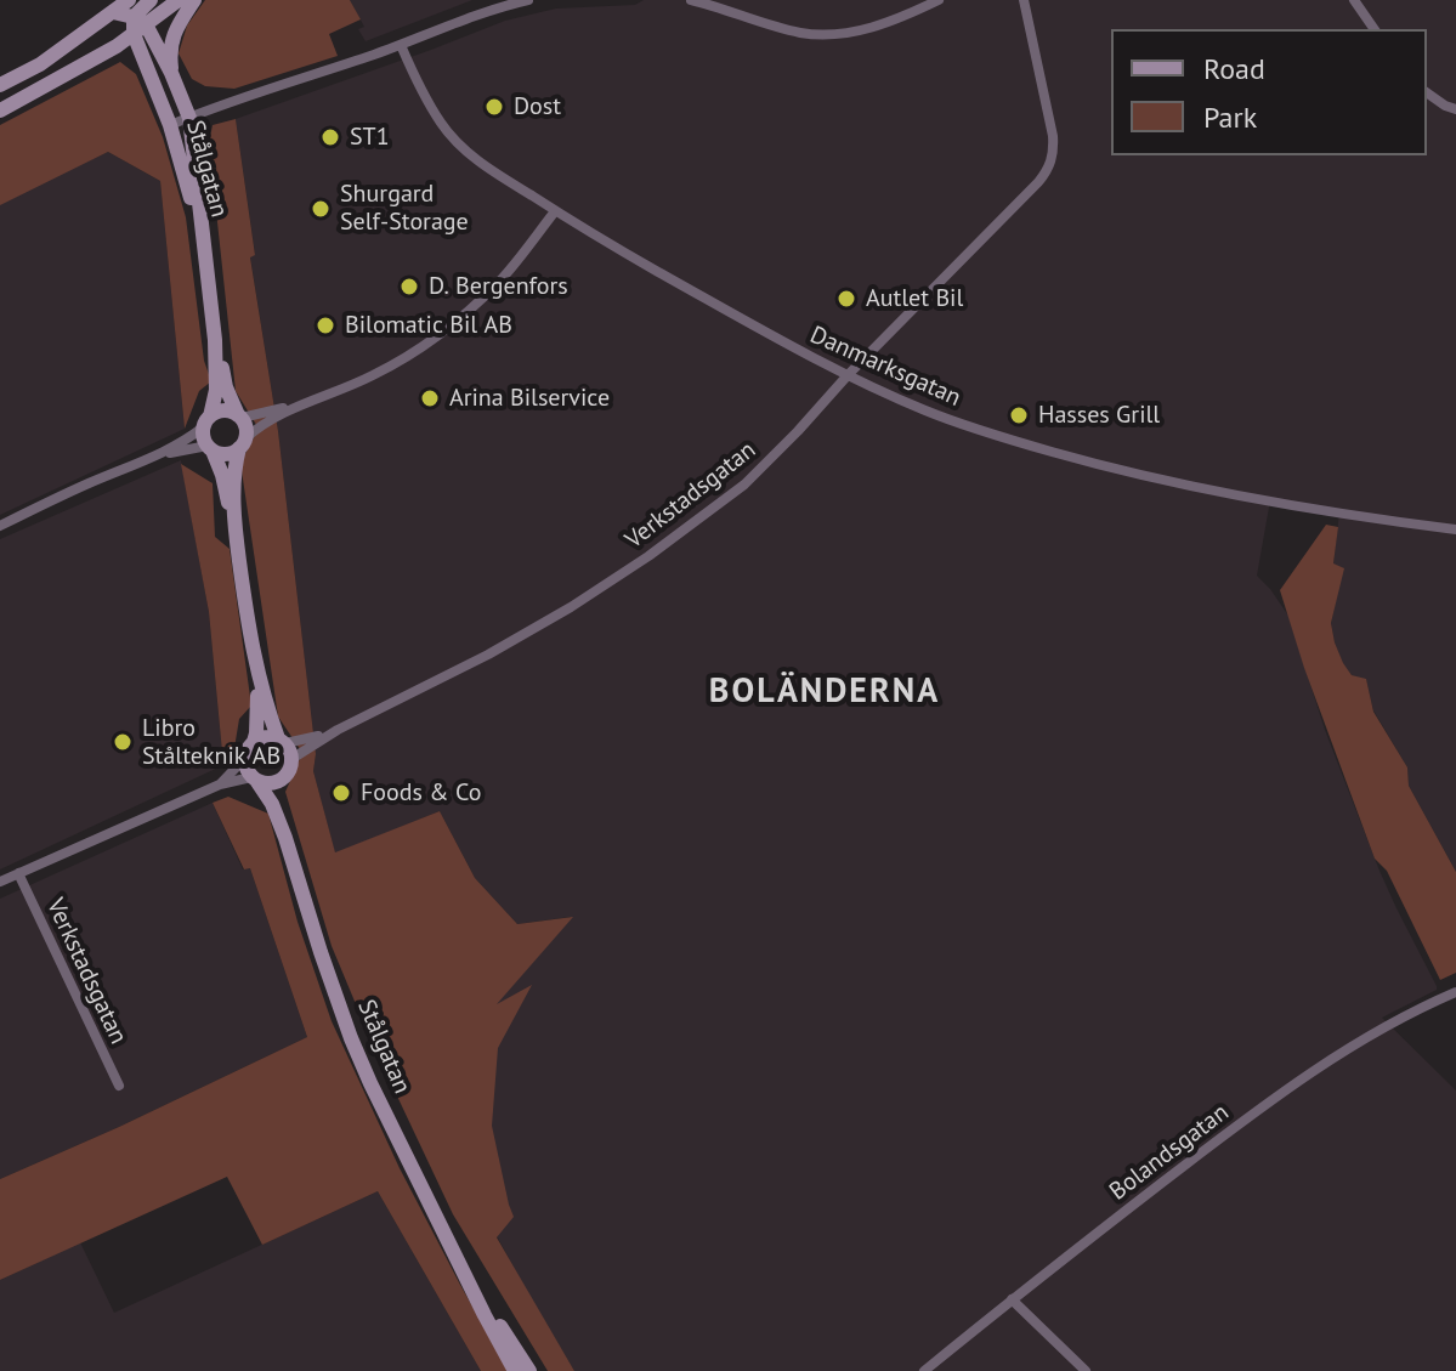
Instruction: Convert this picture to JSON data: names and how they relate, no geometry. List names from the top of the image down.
{
  "streets": {
    "main road": ["Stålgatan"],
    "street": ["Danmarksgatan", "Verkstadsgatan", "Bolandsgatan"]
  },
  "crossings": [
    ["Stålgatan", "Verkstadsgatan"],
    ["Danmarksgatan", "Verkstadsgatan"]
  ],
  "districts": ["BOLÄNDERNA"],
  "places": [
    "Dost",
    "ST1",
    "Shurgard Self-Storage",
    "D. Bergenfors",
    "Autlet Bil",
    "Bilomatic Bil AB",
    "Arina Bilservice",
    "Hasses Grill",
    "Libro Stålteknik AB",
    "Foods & Co"
  ],
  "legend": ["Road", "Park"]
}
